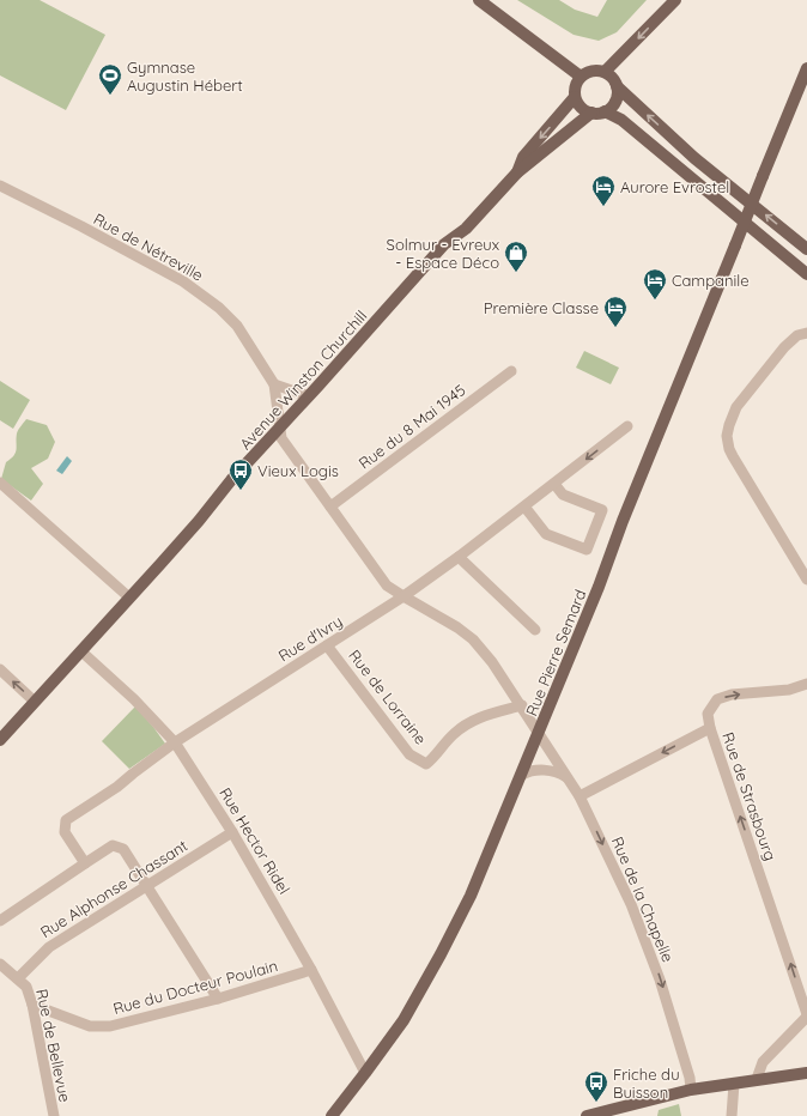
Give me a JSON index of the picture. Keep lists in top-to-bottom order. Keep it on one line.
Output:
{"streets":{"main road":["Avenue Winston Churchill","Rue Pierre Semard"],"street":["Rue de Nétreville","Rue du 8 Mai 1945","Rue d'Ivry","Rue de Lorraine","Rue de Strasbourg","Rue Hector Ridel","Rue Alphonse Chassant","Rue de la Chapelle","Rue du Docteur Poulain","Rue de Bellevue"]},"crossings":[["Rue de Nétreville","Avenue Winston Churchill"],["Rue de Nétreville","Rue du 8 Mai 1945"],["Rue de Nétreville","Rue d'Ivry"],["Rue de Nétreville","Rue de la Chapelle"],["Avenue Winston Churchill","Rue Hector Ridel"],["Rue d'Ivry","Rue de Lorraine"],["Rue d'Ivry","Rue Hector Ridel"],["Rue d'Ivry","Rue de la Chapelle"],["Rue Pierre Semard","Rue Hector Ridel"],["Rue Pierre Semard","Rue de la Chapelle"],["Rue de Lorraine","Rue de la Chapelle"],["Rue de Strasbourg","Rue de la Chapelle"],["Rue Hector Ridel","Rue Alphonse Chassant"],["Rue Hector Ridel","Rue du Docteur Poulain"],["Rue Alphonse Chassant","Rue de Bellevue"],["Rue du Docteur Poulain","Rue de Bellevue"]],"one_way":["Rue de la Chapelle"],"places":{"sports":["Gymnase Augustin Hébert"],"hotel":["Aurore Evrostel","Campanile","Première Classe"],"shop":["Solmur - Evreux - Espace Déco"],"bus stop":["Vieux Logis","Friche du Buisson"]}}
